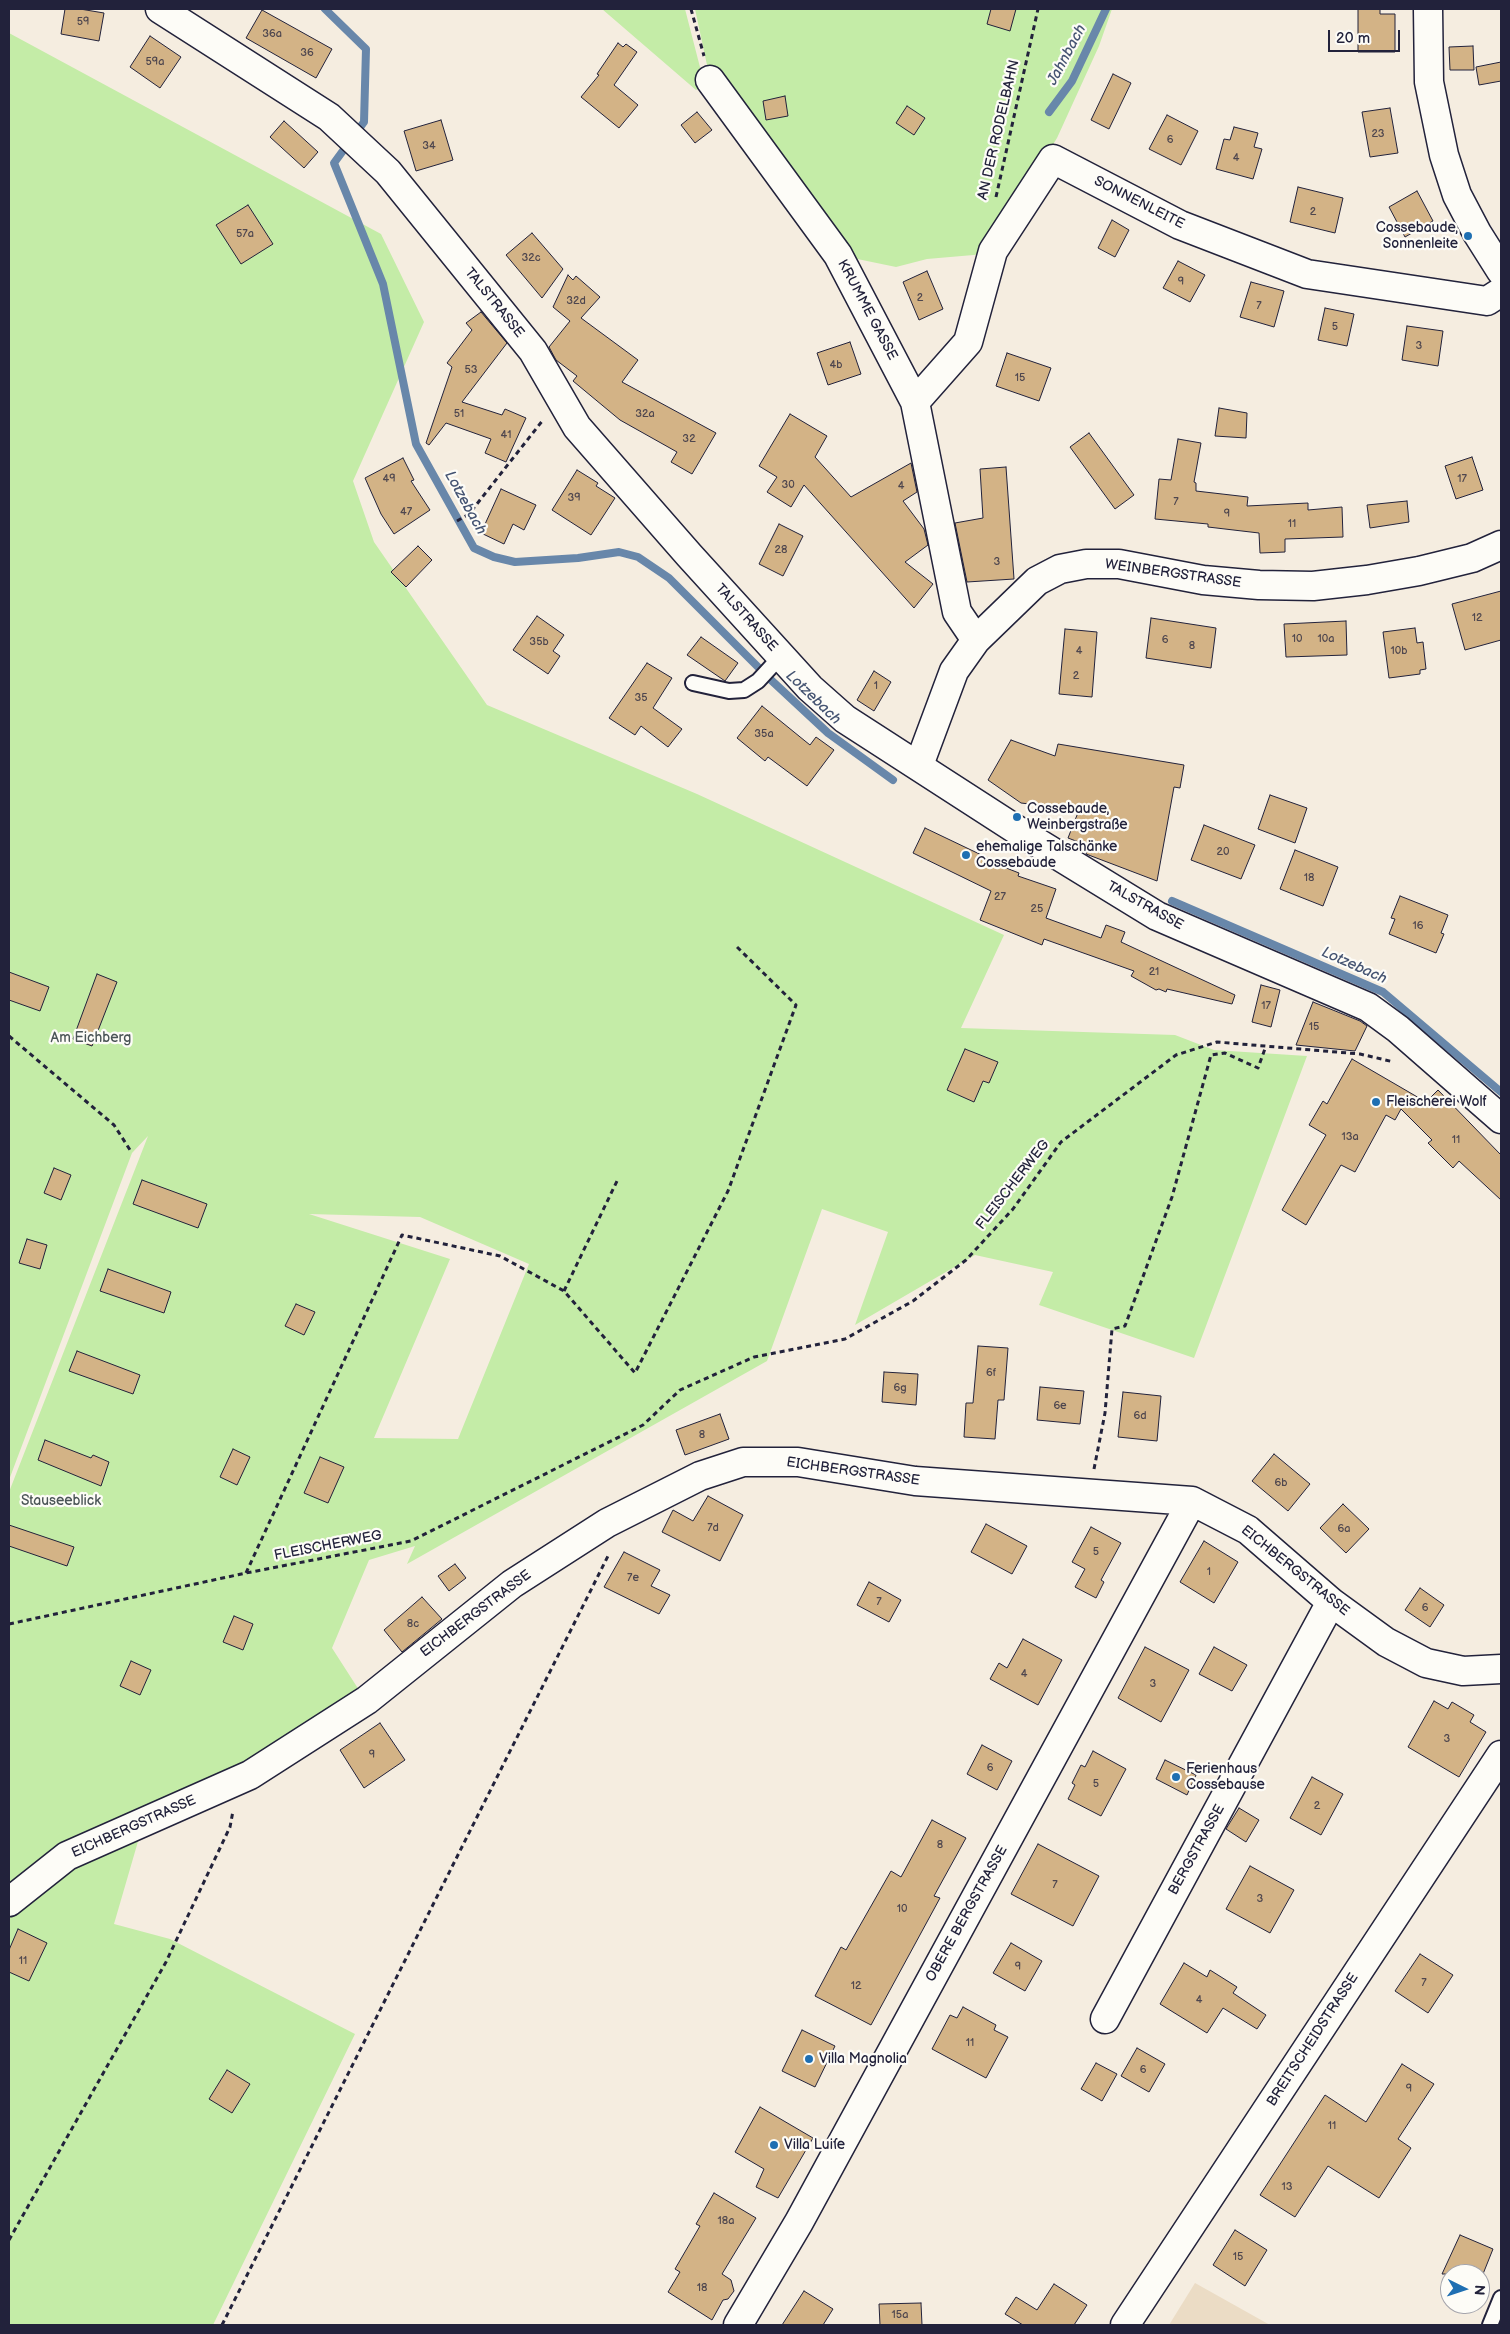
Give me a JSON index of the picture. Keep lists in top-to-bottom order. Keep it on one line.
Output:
{"streets":{"street":["SONNENLEITE","TALSTRASSE","KRUMME GASSE","WEINBERGSTRASSE","EICHBERGSTRASSE","BERGSTRASSE","OBERE BERGSTRASSE","BREITSCHEIDSTRASSE"],"path":["AN DER RODELBAHN","FLEISCHERWEG"]},"crossings":[["SONNENLEITE","KRUMME GASSE"],["TALSTRASSE","WEINBERGSTRASSE"],["KRUMME GASSE","WEINBERGSTRASSE"],["EICHBERGSTRASSE","BERGSTRASSE"],["EICHBERGSTRASSE","OBERE BERGSTRASSE"]],"water":["Jahnbach","Lotzebach"],"parks":["Am Eichberg","Stauseeblick"],"places":["Cossebaude, Sonnenleite","Cossebaude, Weinbergstraße","ehemalige Talschänke Cossebaude","Fleischerei Wolf","Ferienhaus Cossebause","Villa Magnolia","Villa Luiſe"],"house_numbers":["59","36a","36","59a","23","6","34","4","2","57a","32c","9","2","32d","7","5","3","4b","53","15","51","32a","41","32","49","17","30","4","39","7","47","9","11","28","3","12","10","10a","6","35b","8","4","10b","2","1","35","35a","20","18","27","25","16","21","17","15","13a","11","6f","6g","6e","6d","8","6b","7d","6a","5","1","7e","7","6","8c","4","3","3","9","6","5","2","8","7","3","10","11","9","7","12","4","11","6","9","11","13","18a","15","18","15a"],"scale_bar":"20 m","north":"right"}
